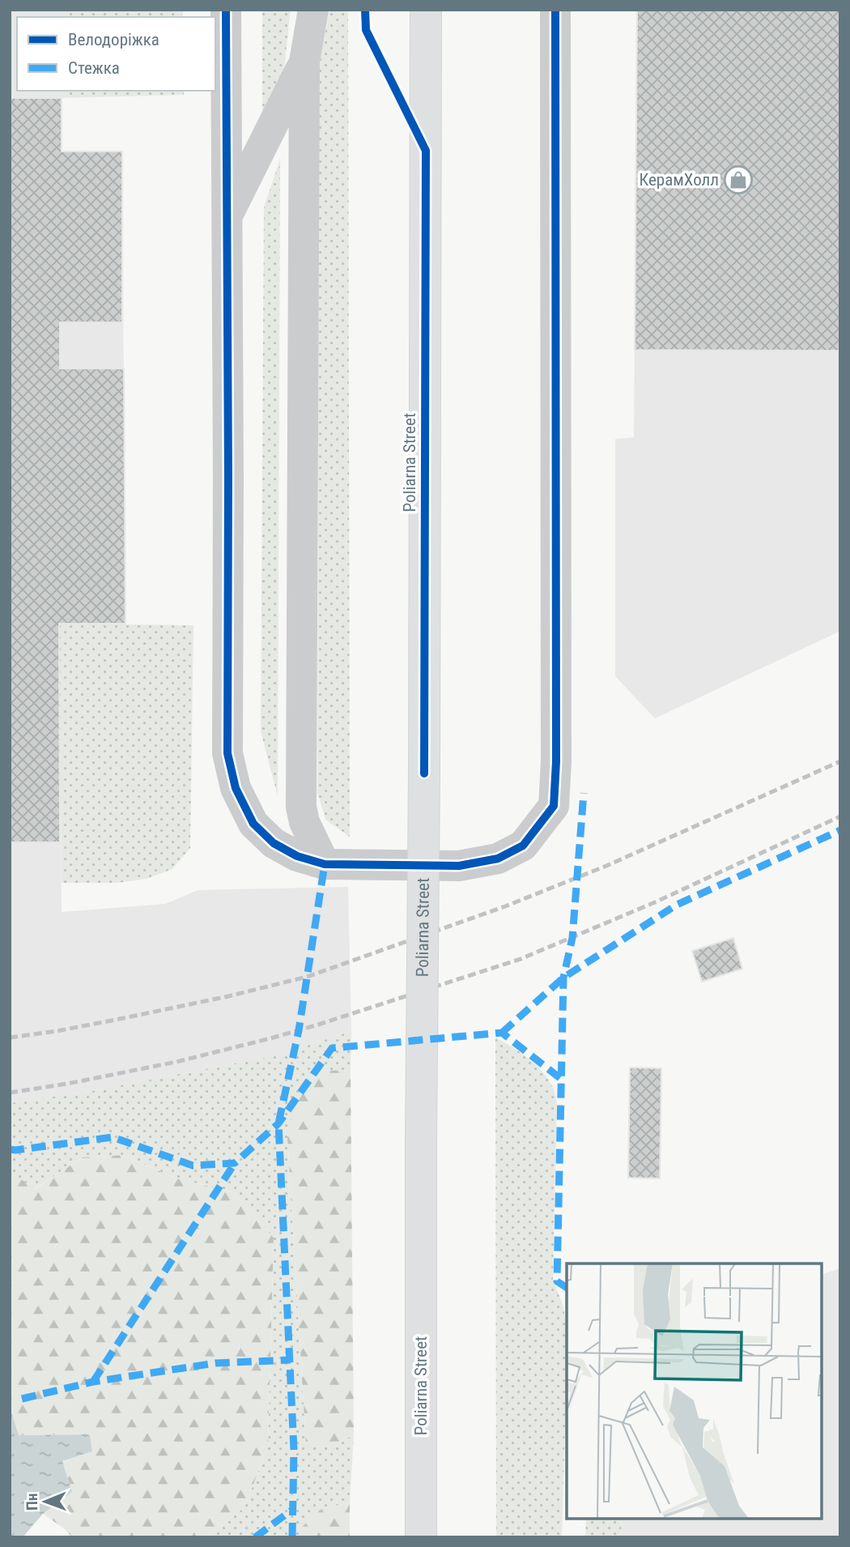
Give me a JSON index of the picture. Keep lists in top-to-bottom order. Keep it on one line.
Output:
{"streets":{"main road":["Poliarna Street"]},"places":{"shop":["КерамХолл"]},"legend":["Велодоріжка","Стежка"],"north":"left"}
